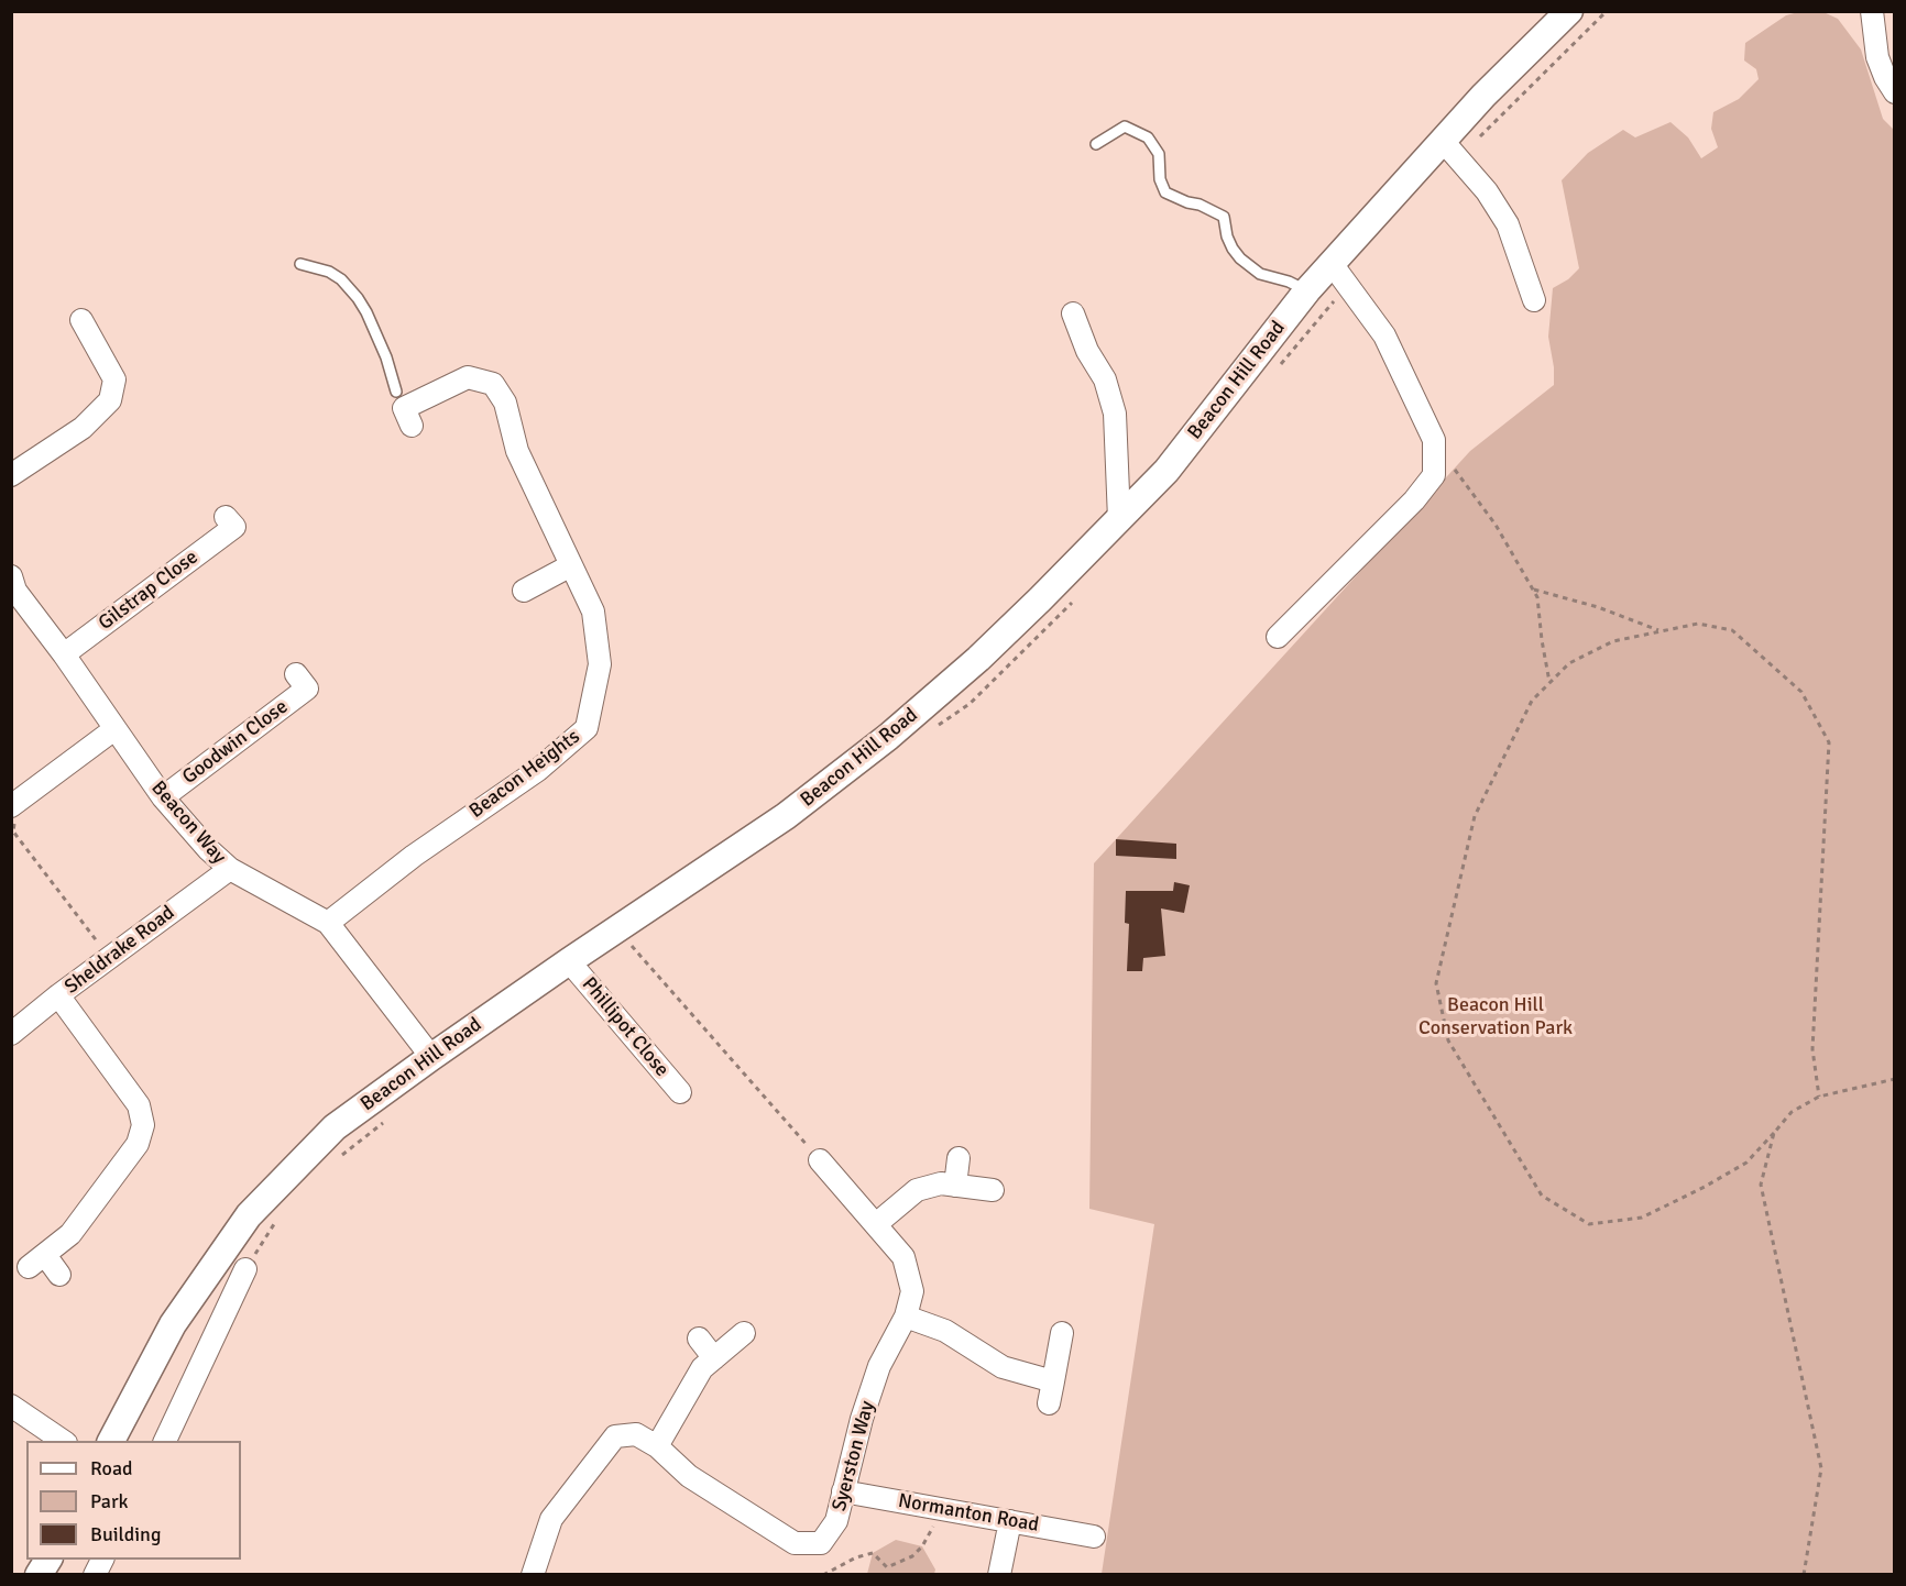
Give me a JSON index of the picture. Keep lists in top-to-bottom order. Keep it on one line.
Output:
{"streets":{"street":["Beacon Hill Road","Gilstrap Close","Goodwin Close","Beacon Heights","Beacon Way","Sheldrake Road","Phillipot Close","Syerston Way","Normanton Road"]},"crossings":[["Beacon Hill Road","Beacon Way"],["Beacon Hill Road","Phillipot Close"],["Gilstrap Close","Beacon Way"],["Goodwin Close","Beacon Way"],["Beacon Heights","Beacon Way"],["Beacon Way","Sheldrake Road"],["Syerston Way","Normanton Road"]],"parks":["Beacon Hill Conservation Park"],"legend":["Road","Park","Building"]}
